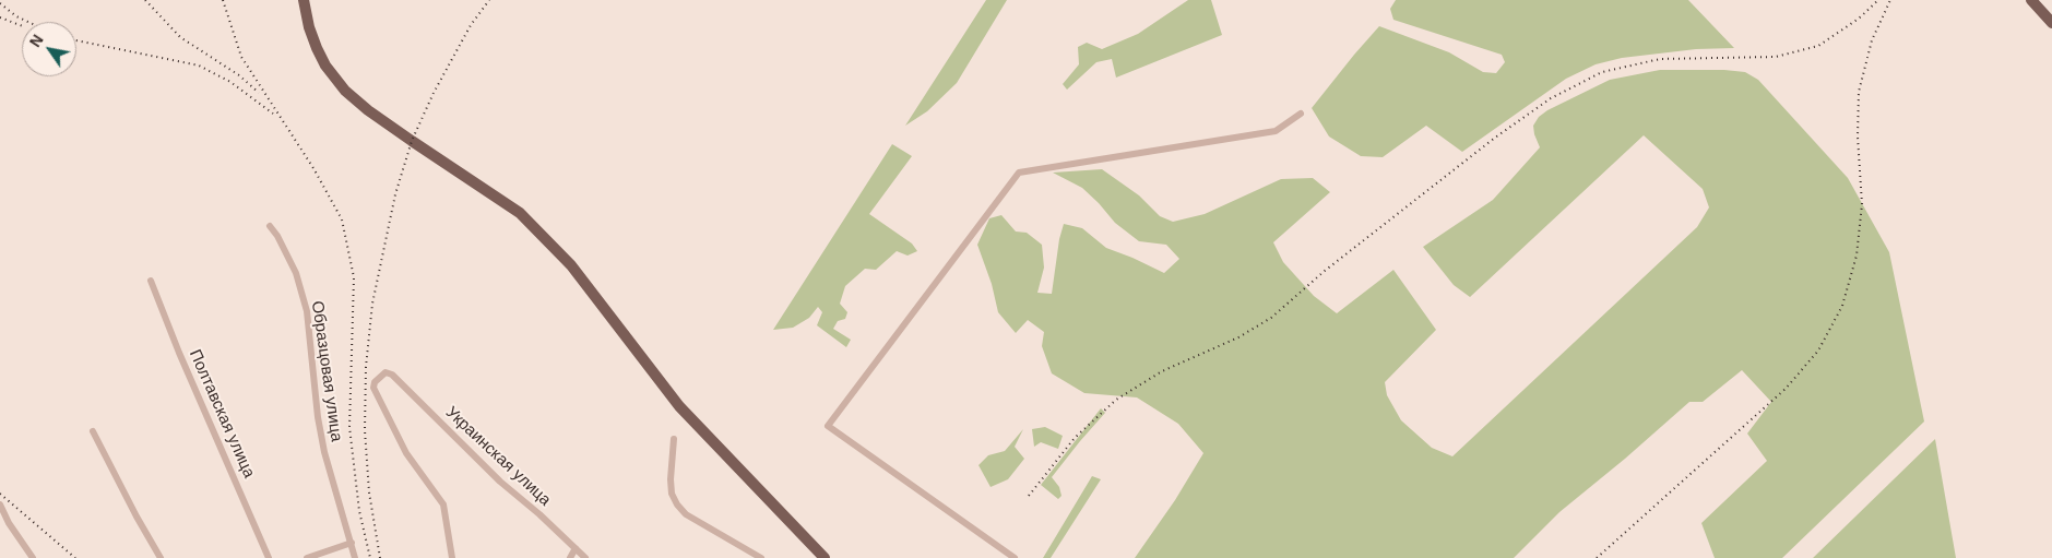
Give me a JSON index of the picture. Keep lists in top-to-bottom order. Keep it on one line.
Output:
{"streets":{"street":["Образцовая улица","Полтавская улица","Украинская улица"]},"north":"top left"}
